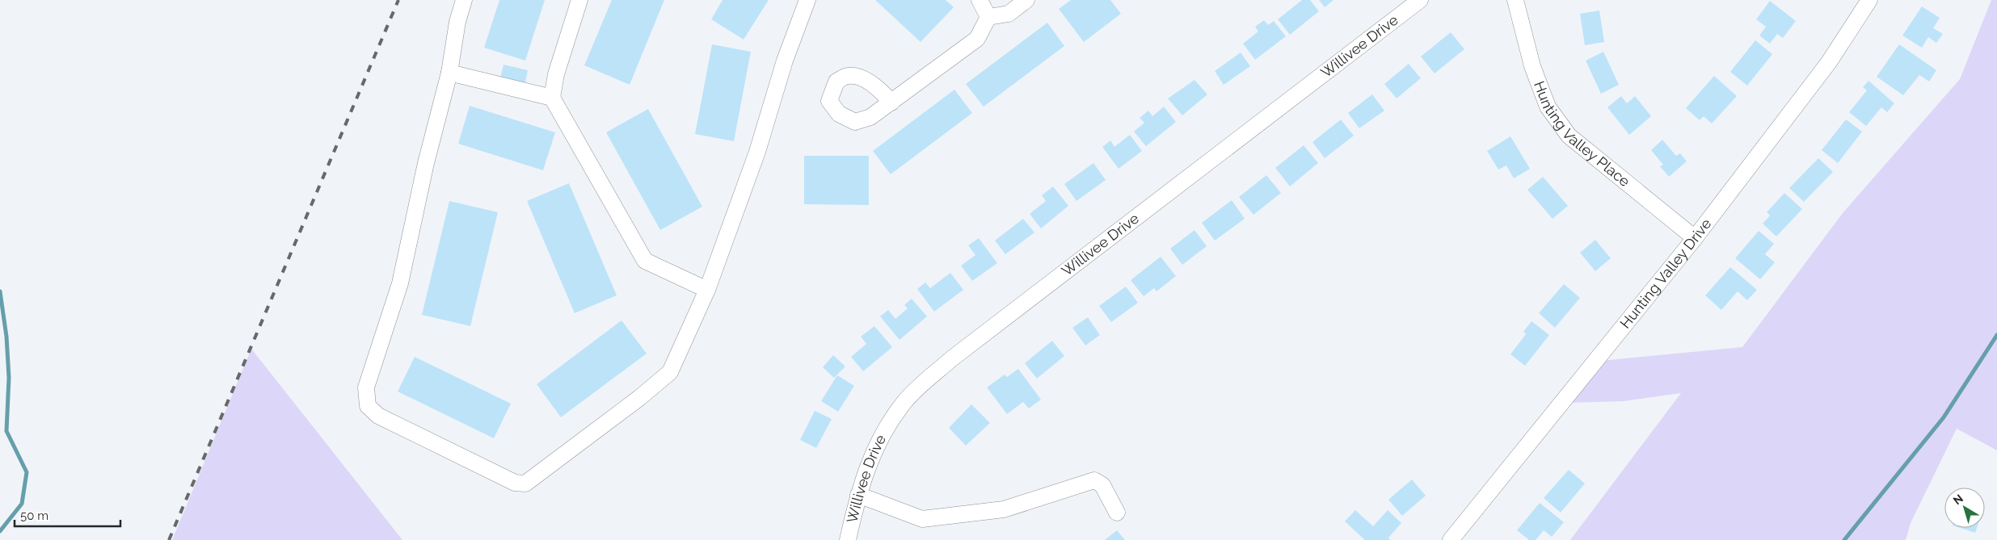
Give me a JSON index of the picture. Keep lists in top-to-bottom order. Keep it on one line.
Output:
{"streets":{"street":["Willivee Drive","Hunting Valley Place","Hunting Valley Drive"]},"crossings":[["Hunting Valley Place","Hunting Valley Drive"]],"scale_bar":"50 m","north":"top left"}
